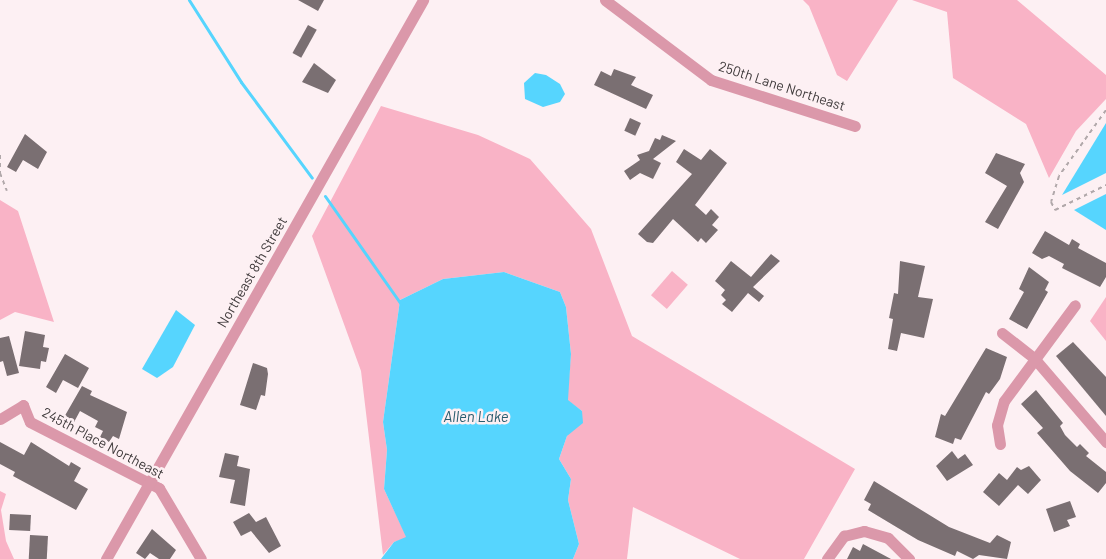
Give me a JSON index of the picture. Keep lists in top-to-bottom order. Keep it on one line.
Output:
{"streets":{"street":["250th Lane Northeast","Northeast 8th Street","245th Place Northeast"]},"crossings":[["Northeast 8th Street","245th Place Northeast"]],"water":["Allen Lake"]}
